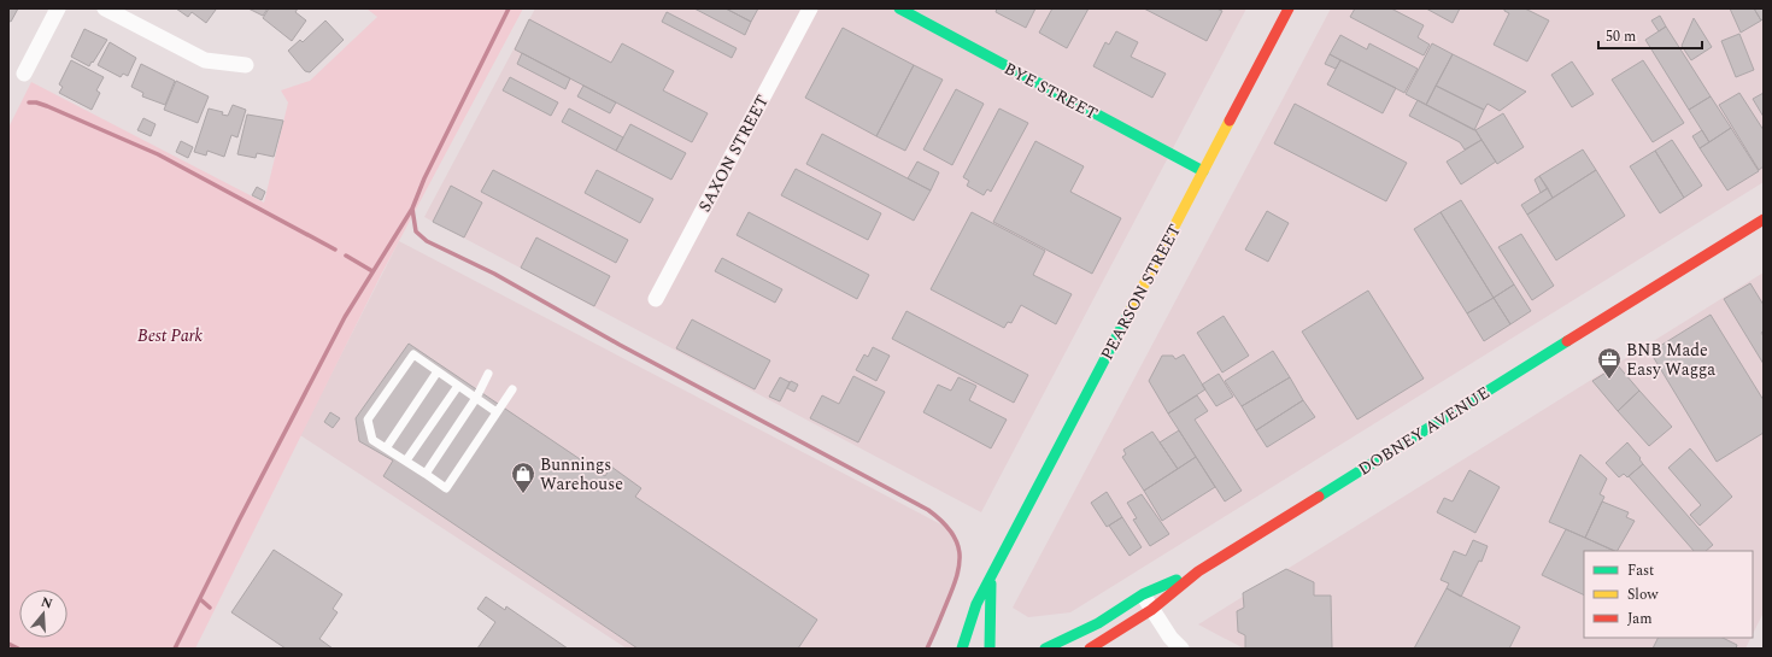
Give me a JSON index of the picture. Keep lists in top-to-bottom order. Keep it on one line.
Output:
{"streets":{"street":["BYE STREET","SAXON STREET","PEARSON STREET","DOBNEY AVENUE"]},"crossings":[["BYE STREET","PEARSON STREET"]],"parks":["Best Park"],"places":{"office":["BNB Made Easy Wagga"],"shop":["Bunnings Warehouse"]},"legend":["Fast","Slow","Jam"],"scale_bar":"50 m","north":"top"}
